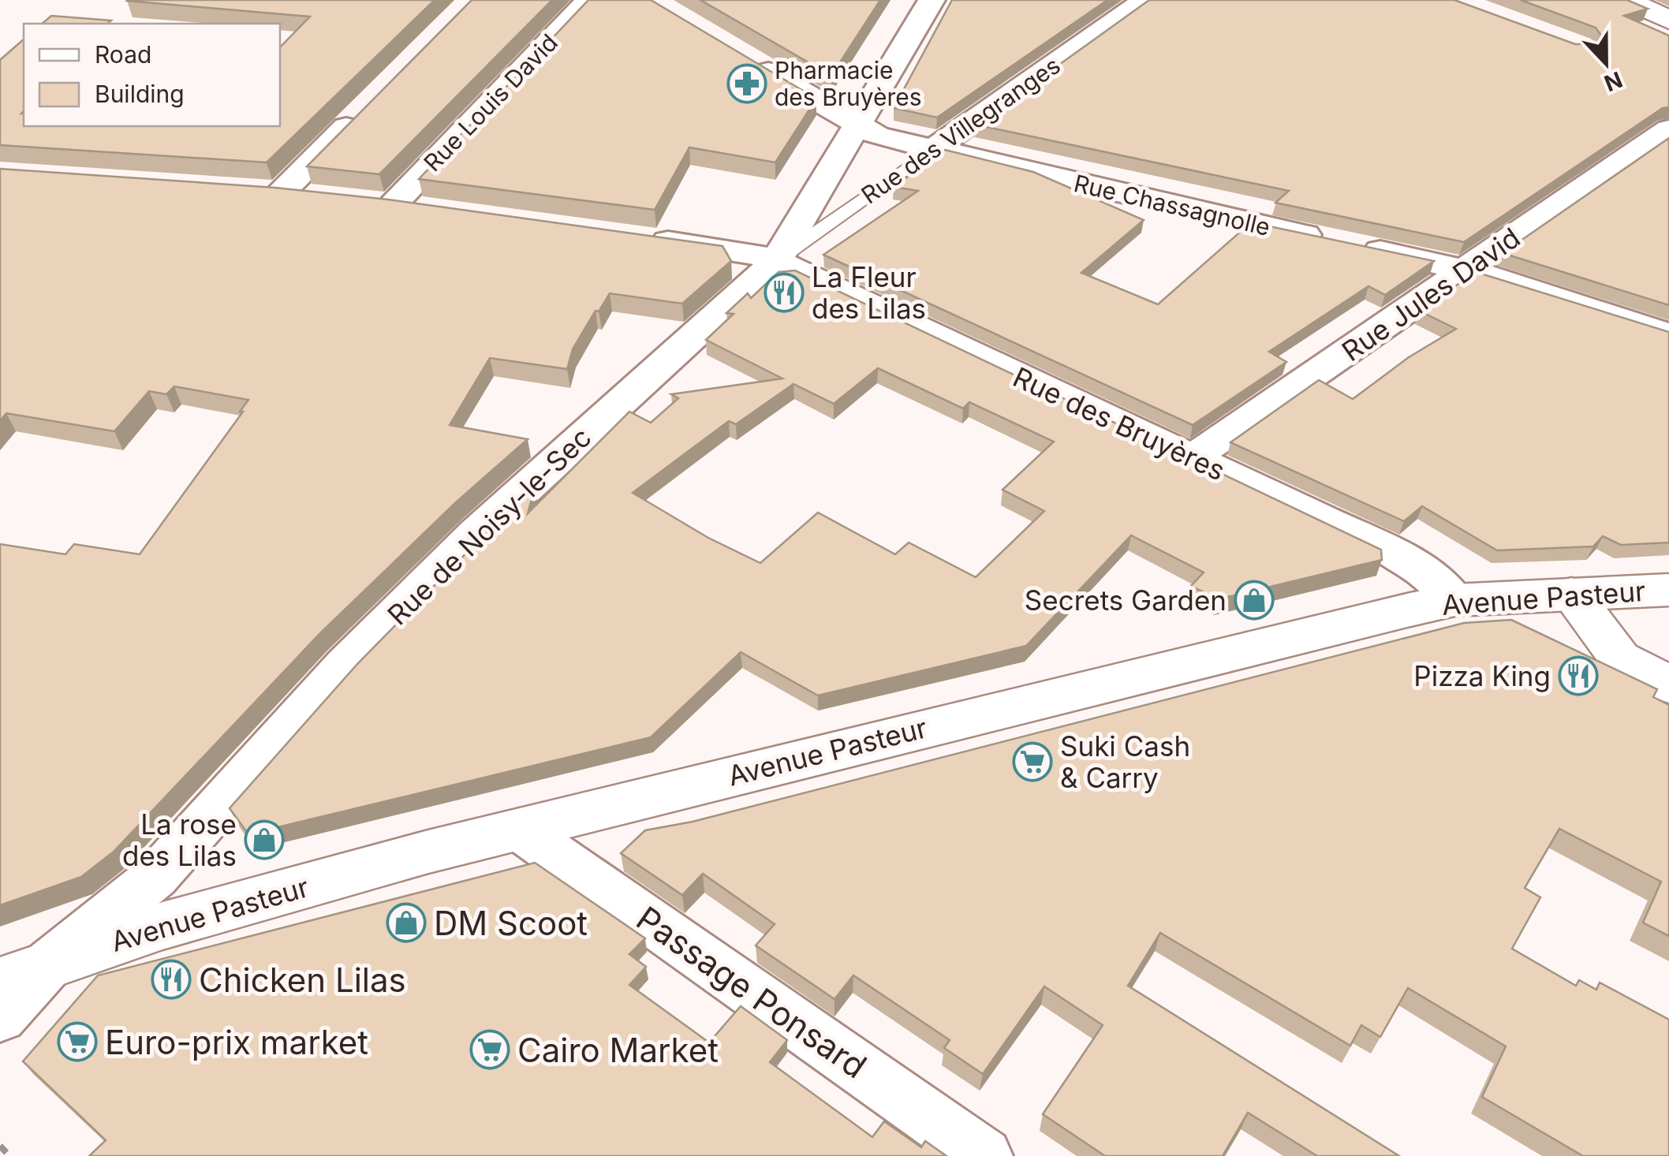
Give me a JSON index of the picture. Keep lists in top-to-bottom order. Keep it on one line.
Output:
{"streets":{"main road":["Avenue Pasteur"],"street":["Rue Louis David","Rue des Villegranges","Rue Chassagnolle","Rue Jules David","Rue des Bruyères","Rue de Noisy-le-Sec","Passage Ponsard"]},"crossings":[["Rue des Villegranges","Rue Chassagnolle"],["Rue des Villegranges","Rue des Bruyères"],["Rue des Villegranges","Rue de Noisy-le-Sec"],["Rue Chassagnolle","Rue Jules David"],["Rue Chassagnolle","Rue de Noisy-le-Sec"],["Rue Jules David","Rue des Bruyères"],["Rue des Bruyères","Rue de Noisy-le-Sec"],["Rue des Bruyères","Avenue Pasteur"],["Rue de Noisy-le-Sec","Avenue Pasteur"],["Avenue Pasteur","Passage Ponsard"]],"places":{"pharmacy":["Pharmacie des Bruyères"],"restaurant":["La Fleur des Lilas","Pizza King","Chicken Lilas"],"shop":["Secrets Garden","La rose des Lilas","DM Scoot"],"supermarket":["Suki Cash & Carry","Euro-prix market","Cairo Market"]},"legend":["Road","Building"],"north":"bottom"}
